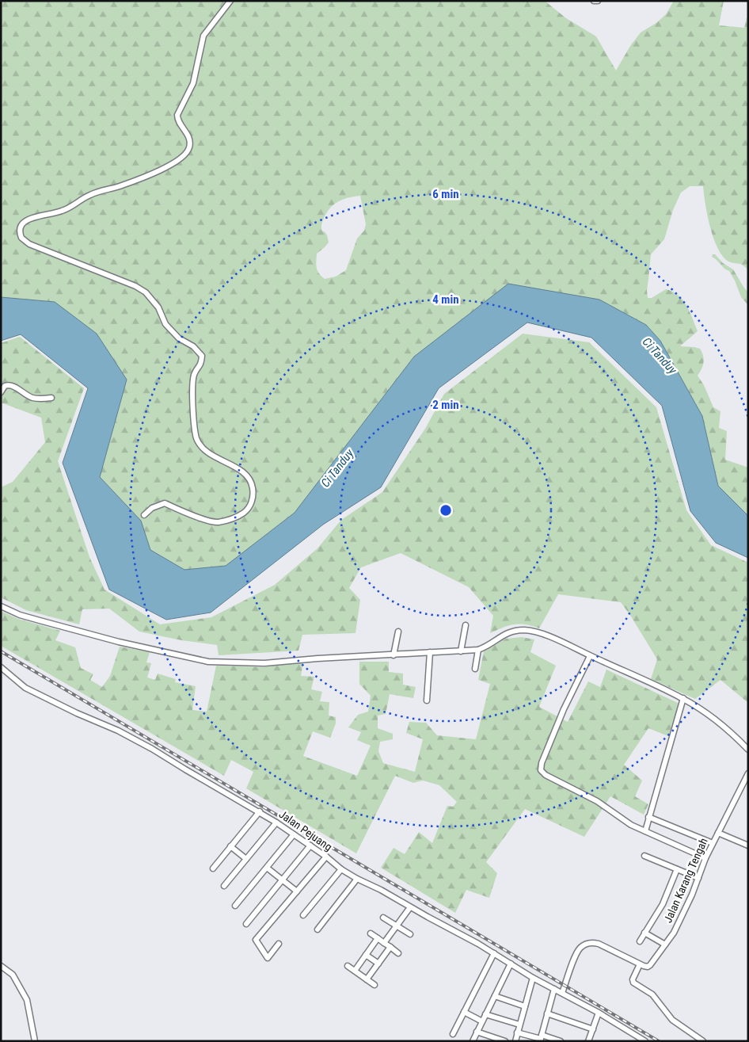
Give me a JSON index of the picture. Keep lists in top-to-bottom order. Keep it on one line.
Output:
{"streets":{"street":["Jalan Pejuang","Jalan Karang Tengah"]},"water":["Ci Tanduy"],"rings":["6 min","4 min","2 min"]}
